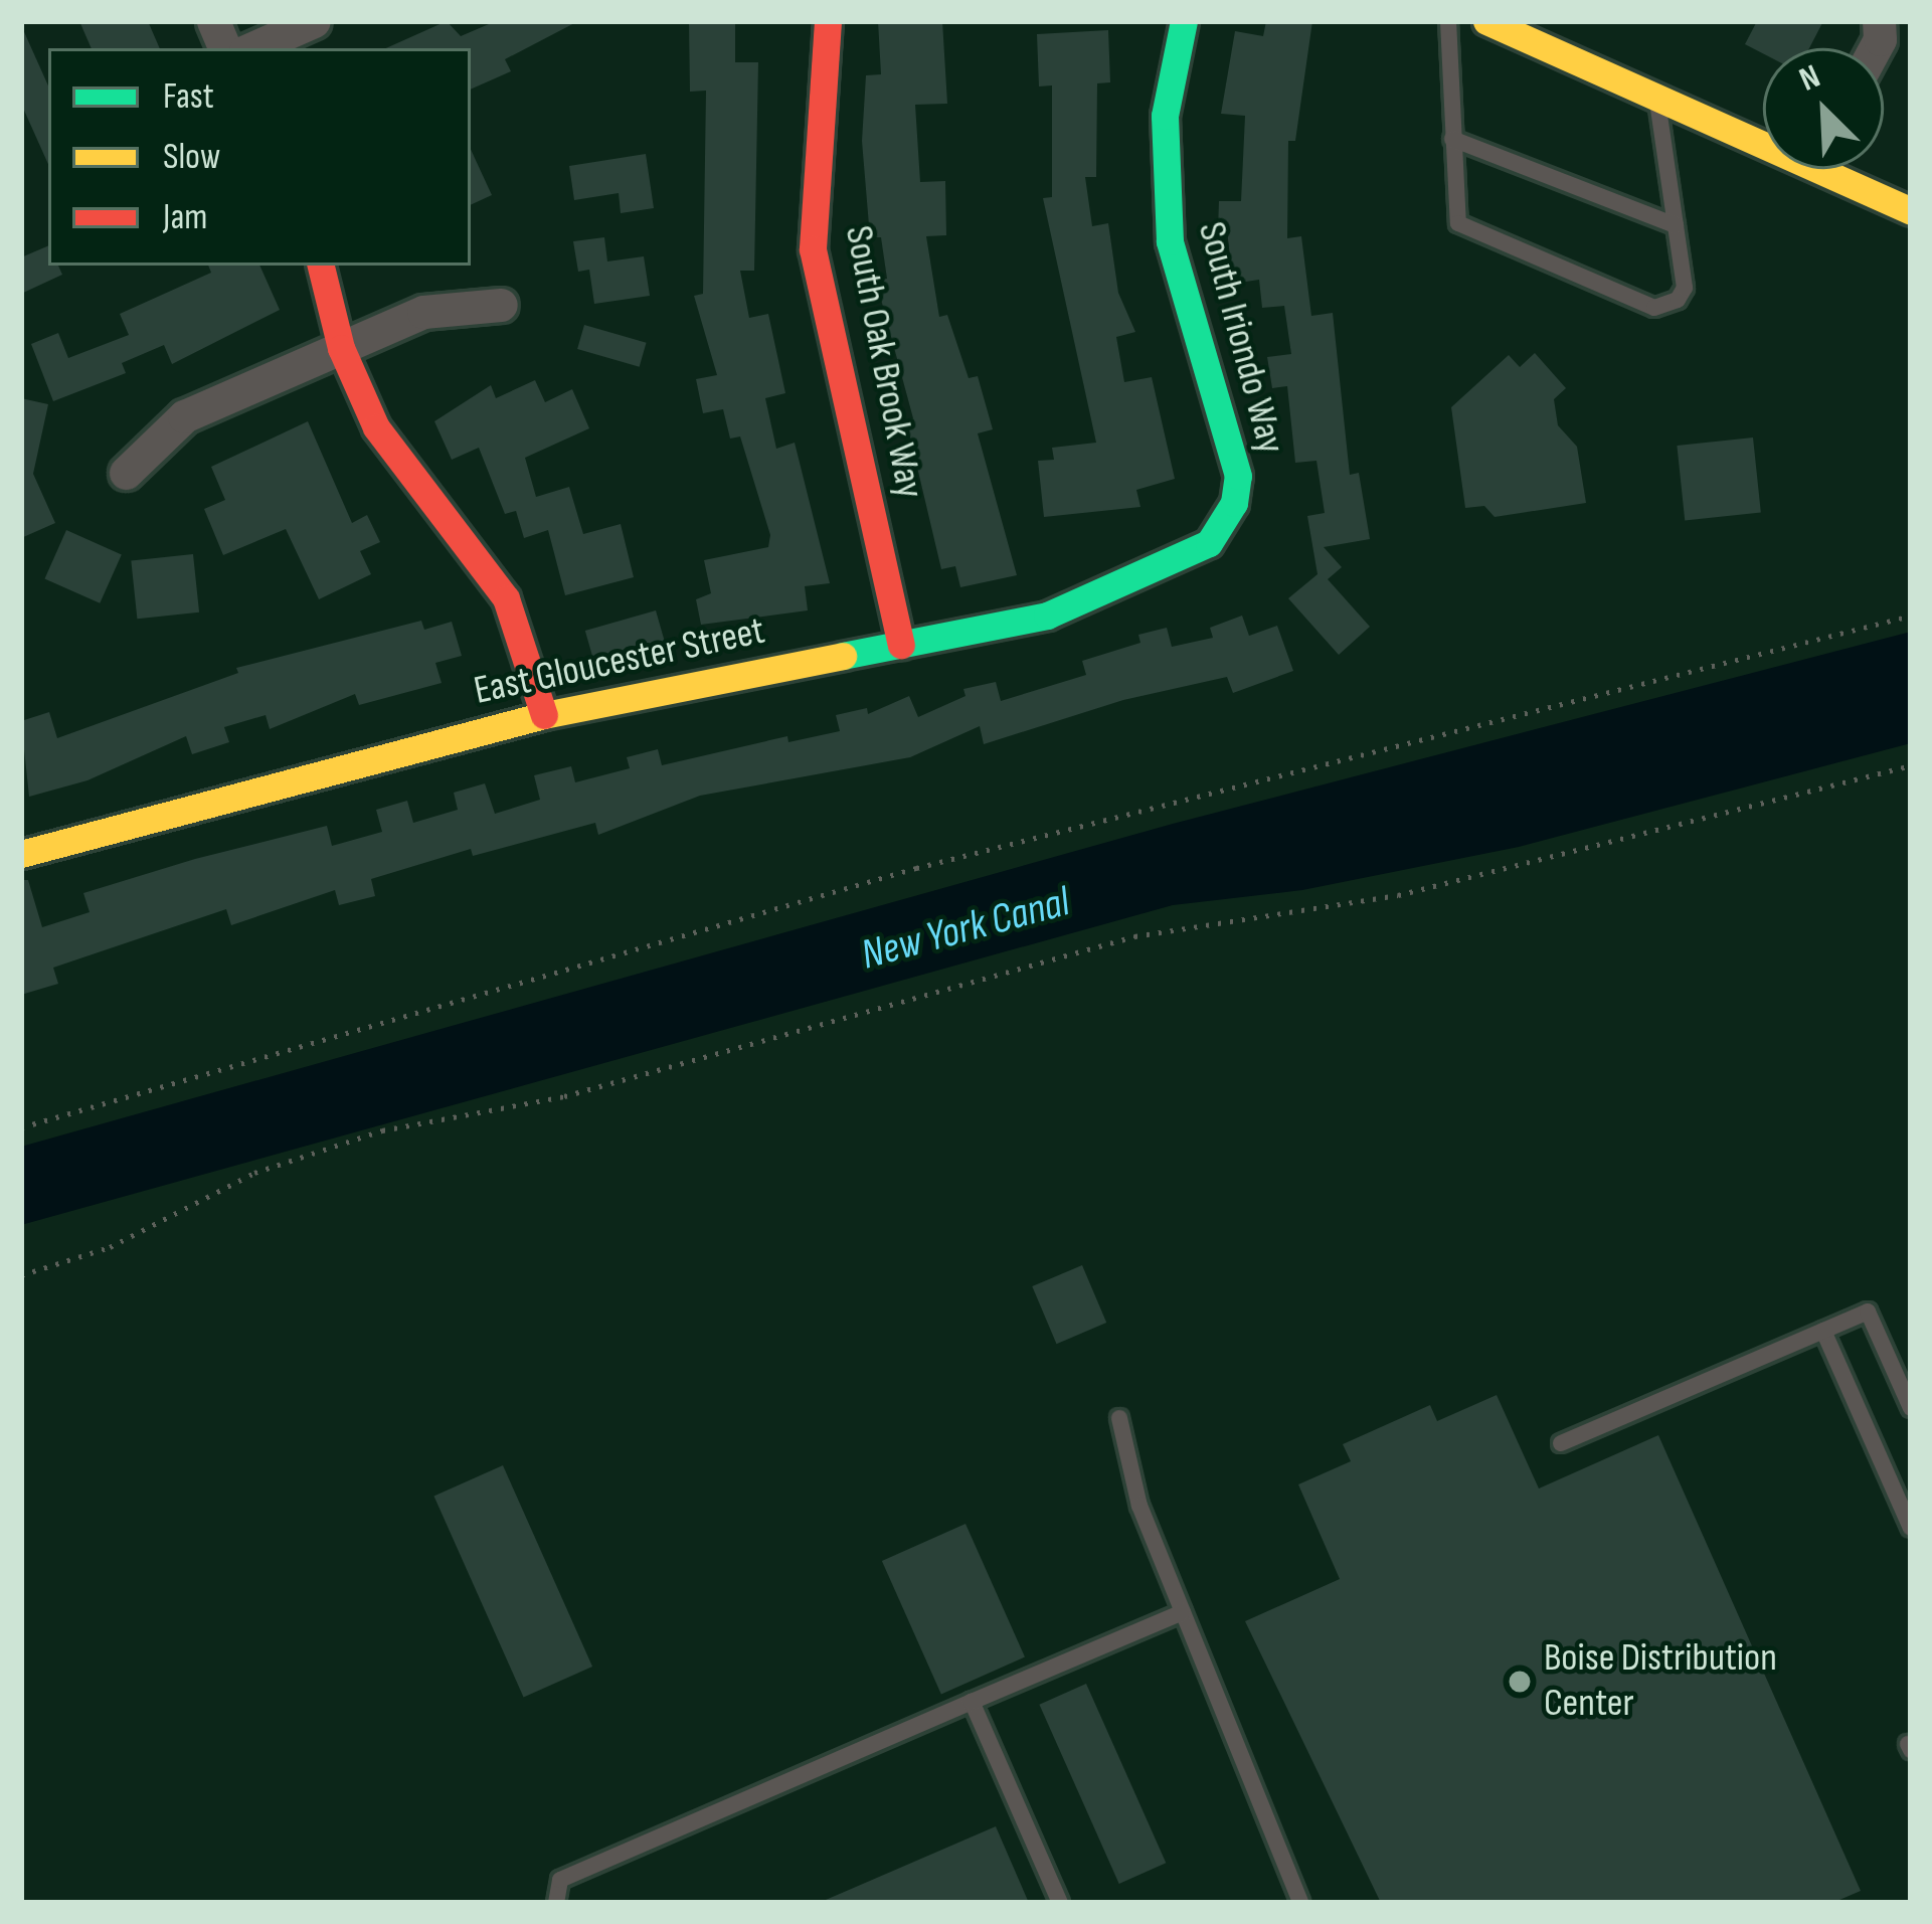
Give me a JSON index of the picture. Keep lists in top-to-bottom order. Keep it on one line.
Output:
{"streets":{"street":["South Iriondo Way","South Oak Brook Way","East Gloucester Street"]},"crossings":[["South Iriondo Way","East Gloucester Street"],["South Oak Brook Way","East Gloucester Street"]],"water":["New York Canal"],"places":["Boise Distribution Center"],"legend":["Fast","Slow","Jam"],"north":"top left"}
